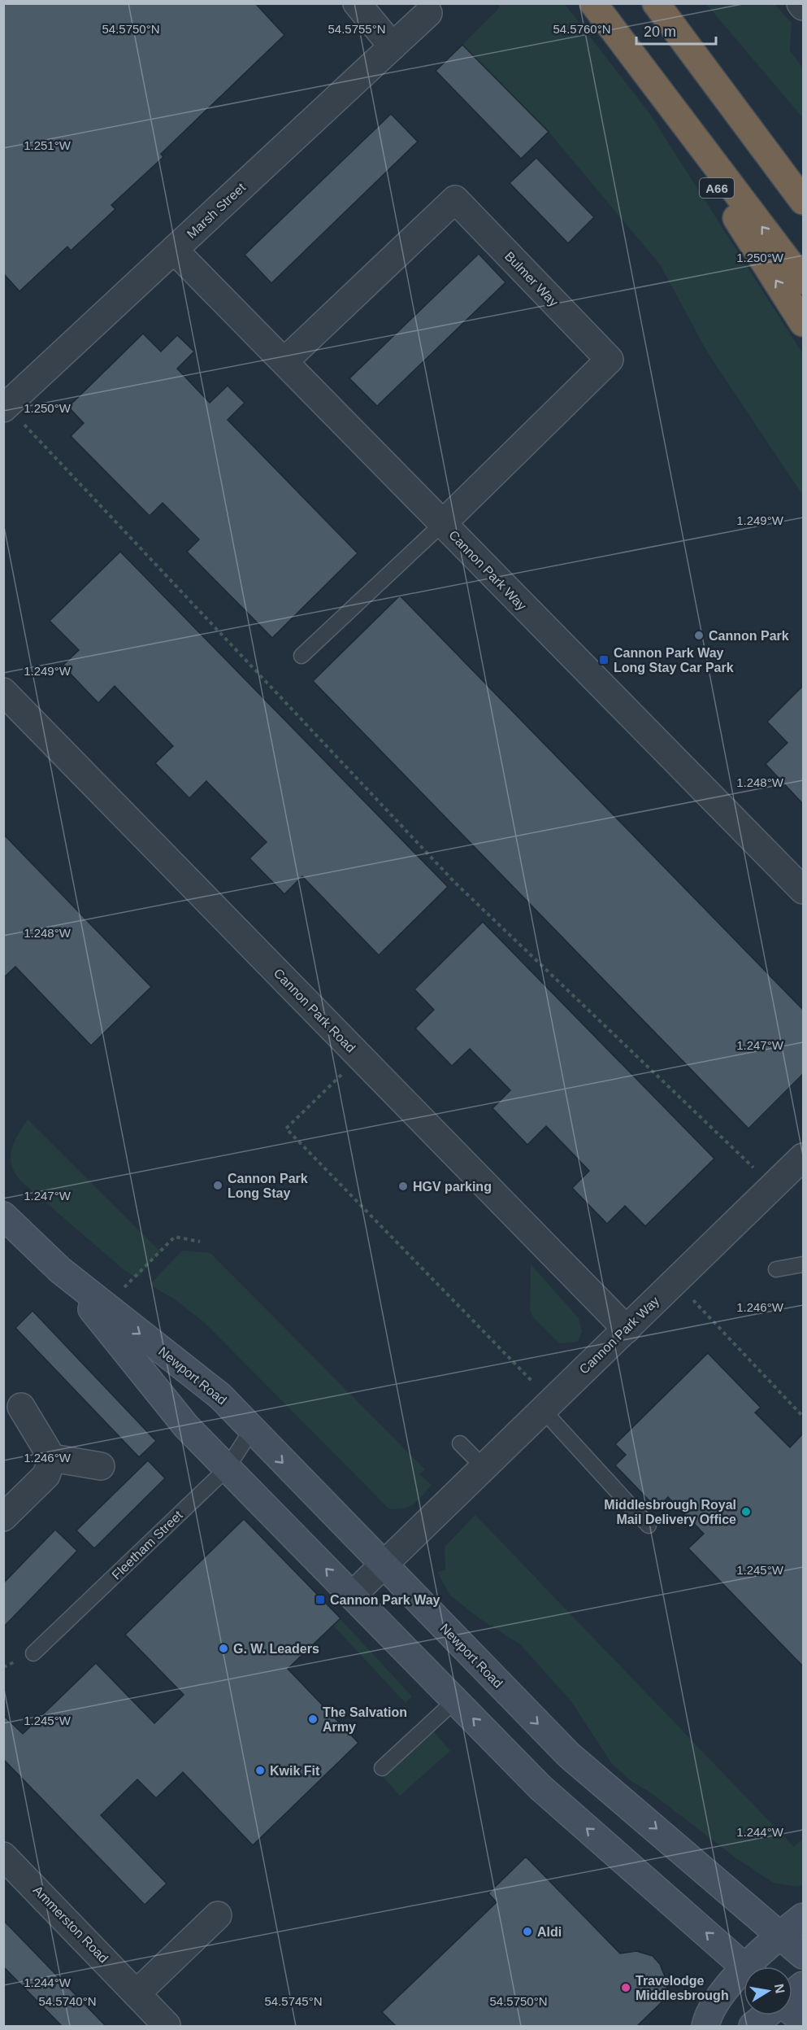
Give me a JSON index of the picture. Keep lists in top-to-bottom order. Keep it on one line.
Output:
{"streets":{"highway":["A66"],"main road":["Newport Road"],"street":["Marsh Street","Bulmer Way","Cannon Park Way","Cannon Park Road","Ammerston Road"],"lane":["Fleetham Street"]},"crossings":[["Marsh Street","Cannon Park Way"],["Bulmer Way","Cannon Park Way"],["Cannon Park Way","Cannon Park Road"],["Cannon Park Way","Newport Road"],["Newport Road","Fleetham Street"]],"places":{"other":["Cannon Park","Cannon Park Long Stay","HGV parking","Middlesbrough Royal Mail Delivery Office","G. W. Leaders","The Salvation Army","Kwik Fit","Aldi","Travelodge Middlesbrough"],"transit":["Cannon Park Way Long Stay Car Park","Cannon Park Way"]},"scale_bar":"20 m","north":"right","coordinates":["54.5750°N","54.5755°N","54.5760°N","1.251°W","1.250°W","1.249°W","1.248°W","1.247°W","1.246°W","1.245°W","1.244°W","54.5740°N","54.5745°N"]}
